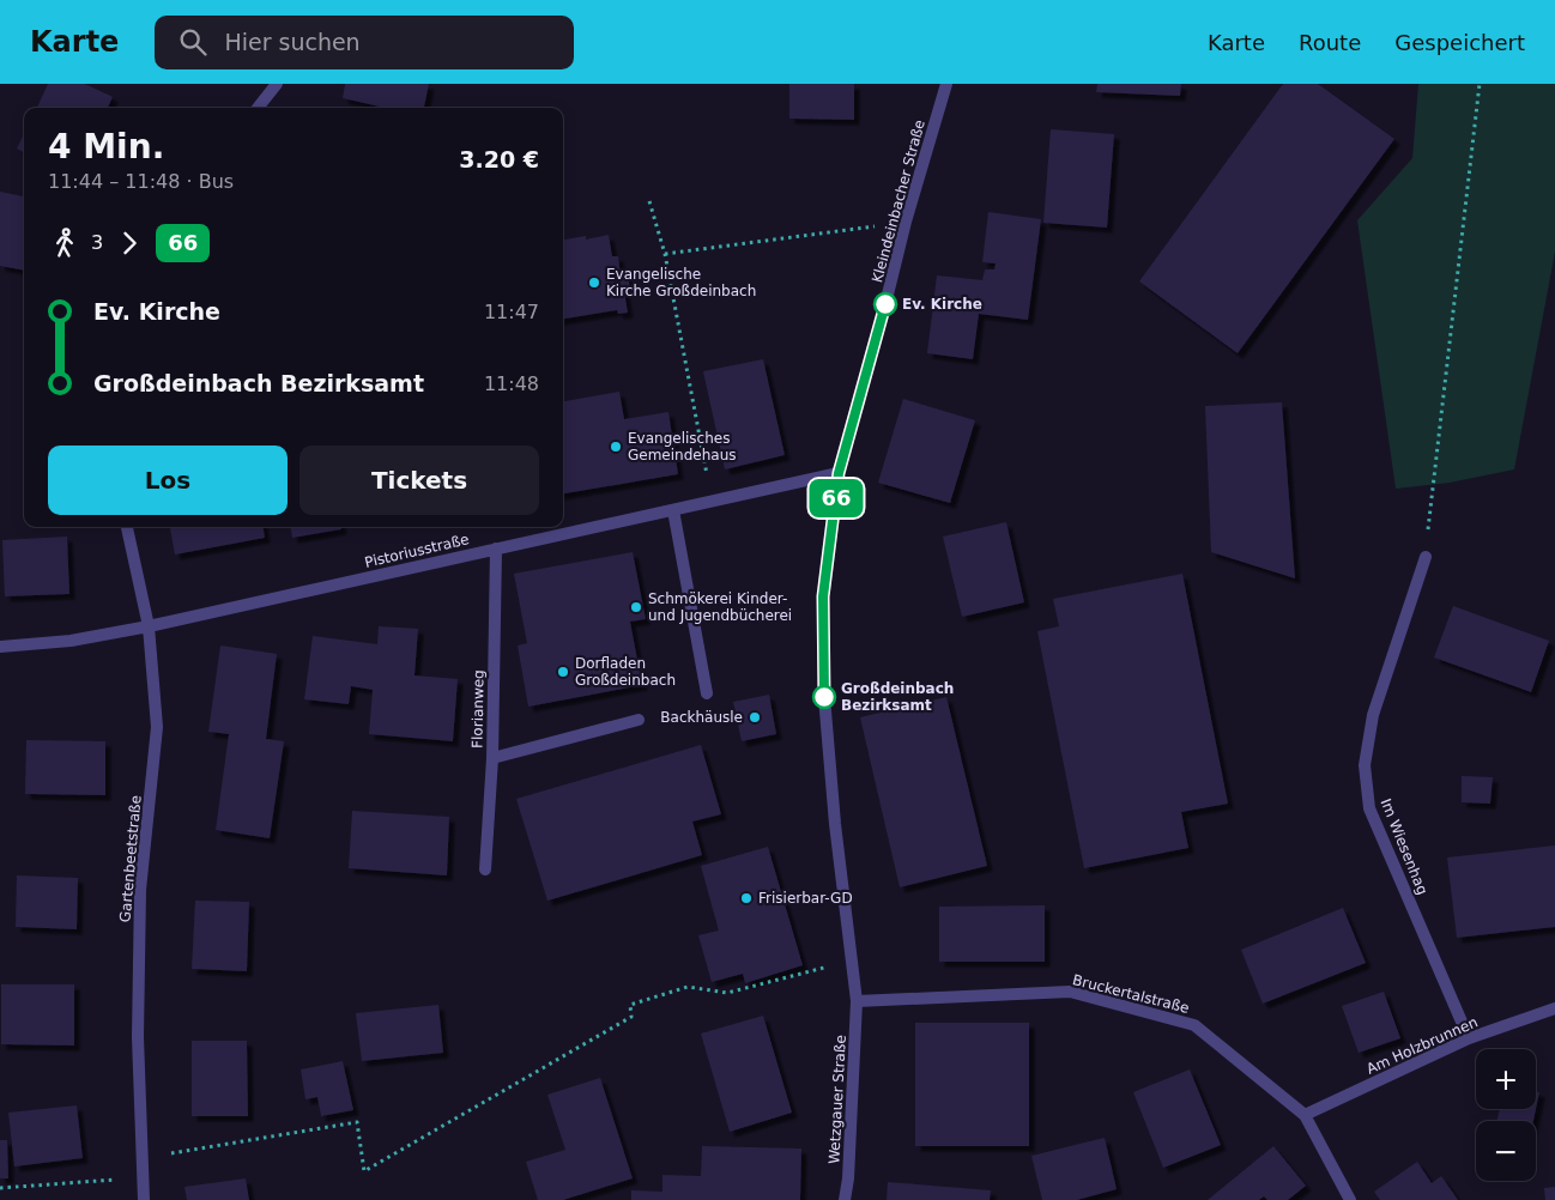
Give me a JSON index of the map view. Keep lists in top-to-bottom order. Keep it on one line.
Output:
{"streets":{"street":["Kleindeinbacher Straße","Pistoriusstraße","Florianweg","Im Wiesenhag","Gartenbeetstraße","Bruckertalstraße","Am Holzbrunnen","Wetzgauer Straße"]},"crossings":[["Kleindeinbacher Straße","Pistoriusstraße"],["Kleindeinbacher Straße","Bruckertalstraße"],["Kleindeinbacher Straße","Wetzgauer Straße"],["Pistoriusstraße","Florianweg"],["Pistoriusstraße","Gartenbeetstraße"],["Im Wiesenhag","Am Holzbrunnen"],["Bruckertalstraße","Am Holzbrunnen"],["Bruckertalstraße","Wetzgauer Straße"]],"places":["Evangelische Kirche Großdeinbach","Ev. Kirche","Evangelisches Gemeindehaus","Schmökerei Kinder- und Jugendbücherei","Dorfladen Großdeinbach","Großdeinbach Bezirksamt","Backhäusle","Frisierbar-GD"],"lines":["bus line 66"],"page":{"header":"Karte","search":"Hier suchen","nav":["Karte","Route","Gespeichert"],"on_map":"66","heading":["4 Min.","11:44 – 11:48 · Bus","3.20 €"],"legs":["3","66"],"list":[{"name":"Ev. Kirche","value":"11:47"},{"name":"Großdeinbach Bezirksamt","value":"11:48"}],"buttons":["Los","Tickets"],"map_buttons":["+","−"]}}
